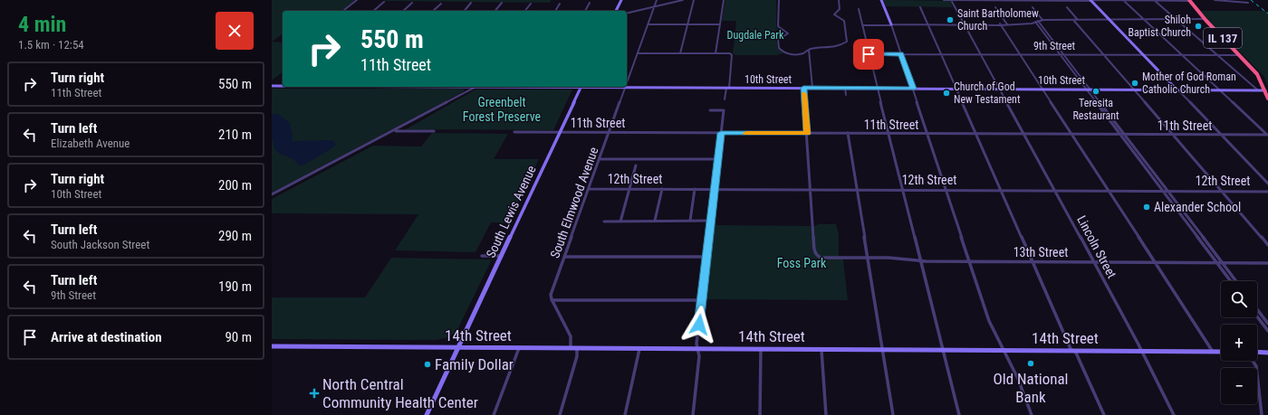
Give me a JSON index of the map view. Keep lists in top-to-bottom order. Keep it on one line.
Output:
{"streets":{"highway":["IL 137"],"street":["9th Street","10th Street","11th Street","12th Street","South Elmwood Avenue","South Lewis Avenue","Lincoln Street","13th Street","14th Street"]},"crossings":[["IL 137","9th Street"],["IL 137","10th Street"],["9th Street","Lincoln Street"],["10th Street","South Elmwood Avenue"],["10th Street","Lincoln Street"],["11th Street","South Elmwood Avenue"],["11th Street","South Lewis Avenue"],["11th Street","Lincoln Street"],["12th Street","South Elmwood Avenue"],["12th Street","Lincoln Street"],["12th Street","13th Street"],["South Lewis Avenue","14th Street"],["Lincoln Street","13th Street"],["Lincoln Street","14th Street"]],"parks":["Dugdale Park","Greenbelt Forest Preserve","Foss Park"],"places":{"other":["Saint Bartholomew Church","Shiloh Baptist Church","Mother of God Roman Catholic Church","Teresita Restaurant","Church of God New Testament","Alexander School","Old National Bank","Family Dollar"],"health":["North Central Community Health Center"]},"page":{"heading":["4 min","1.5 km · 12:54"],"turn":["550 m","11th Street"],"list":[{"name":"Turn right","note":"11th Street","value":"550 m"},{"name":"Turn left","note":"Elizabeth Avenue","value":"210 m"},{"name":"Turn right","note":"10th Street","value":"200 m"},{"name":"Turn left","note":"South Jackson Street","value":"290 m"},{"name":"Turn left","note":"9th Street","value":"190 m"},{"name":"Arrive at destination","value":"90 m"}],"map_buttons":["+","−"]}}
